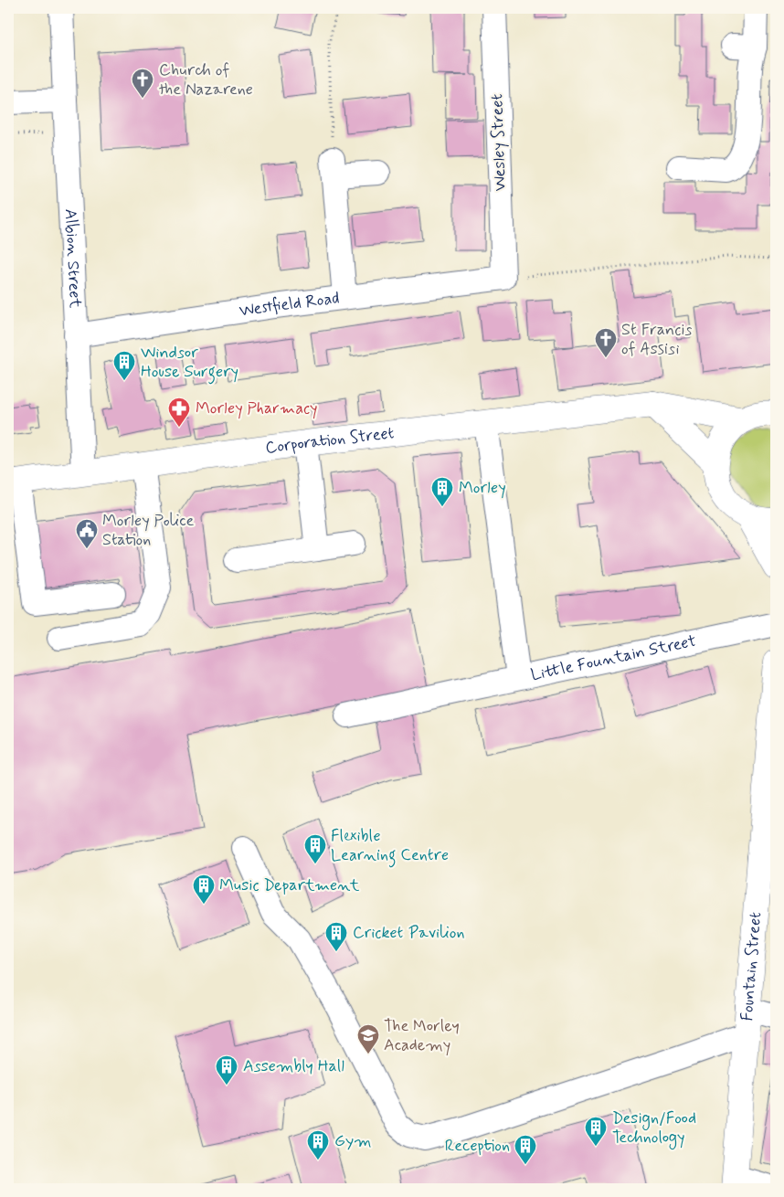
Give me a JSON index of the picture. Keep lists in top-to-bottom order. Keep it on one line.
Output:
{"streets":{"main road":["Corporation Street","Fountain Street"],"street":["Wesley Street","Albion Street","Westfield Road","Little Fountain Street"]},"crossings":[["Wesley Street","Westfield Road"],["Albion Street","Westfield Road"],["Albion Street","Corporation Street"]],"places":{"church":["Church of the Nazarene","St Francis of Assisi"],"building":["Windsor House Surgery","Morley","Flexible Learning Centre","Music Department","Cricket Pavilion","Assembly Hall","Design/Food Technology","Gym","Reception"],"pharmacy":["Morley Pharmacy"],"public building":["Morley Police Station"],"school or university":["The Morley Academy"]}}
